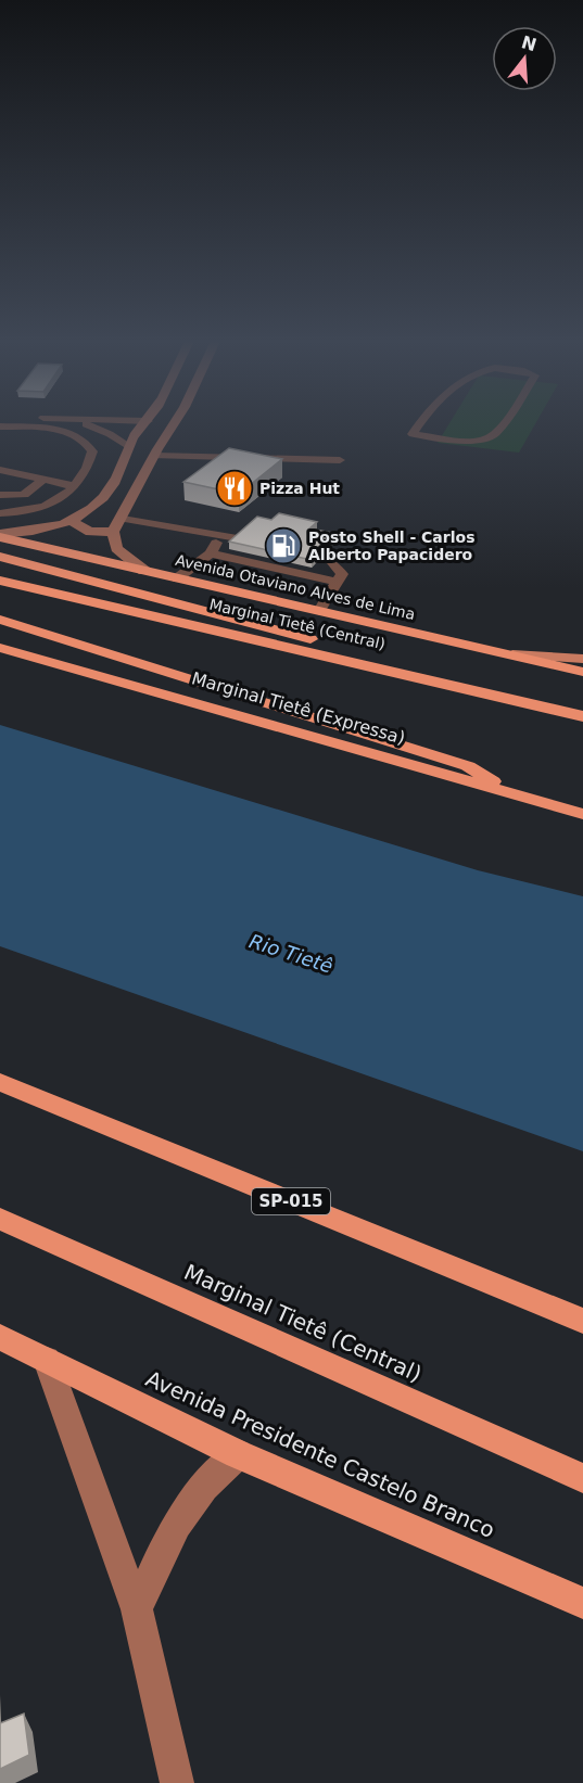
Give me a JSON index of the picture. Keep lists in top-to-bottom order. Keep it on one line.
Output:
{"streets":{"highway":["Avenida Otaviano Alves de Lima","Marginal Tietê (Central)","Marginal Tietê (Expressa)","SP-015","Avenida Presidente Castelo Branco"]},"water":["Rio Tietê"],"places":{"restaurant":["Pizza Hut"],"fuel station":["Posto Shell - Carlos Alberto Papacidero"]},"north":"top"}
